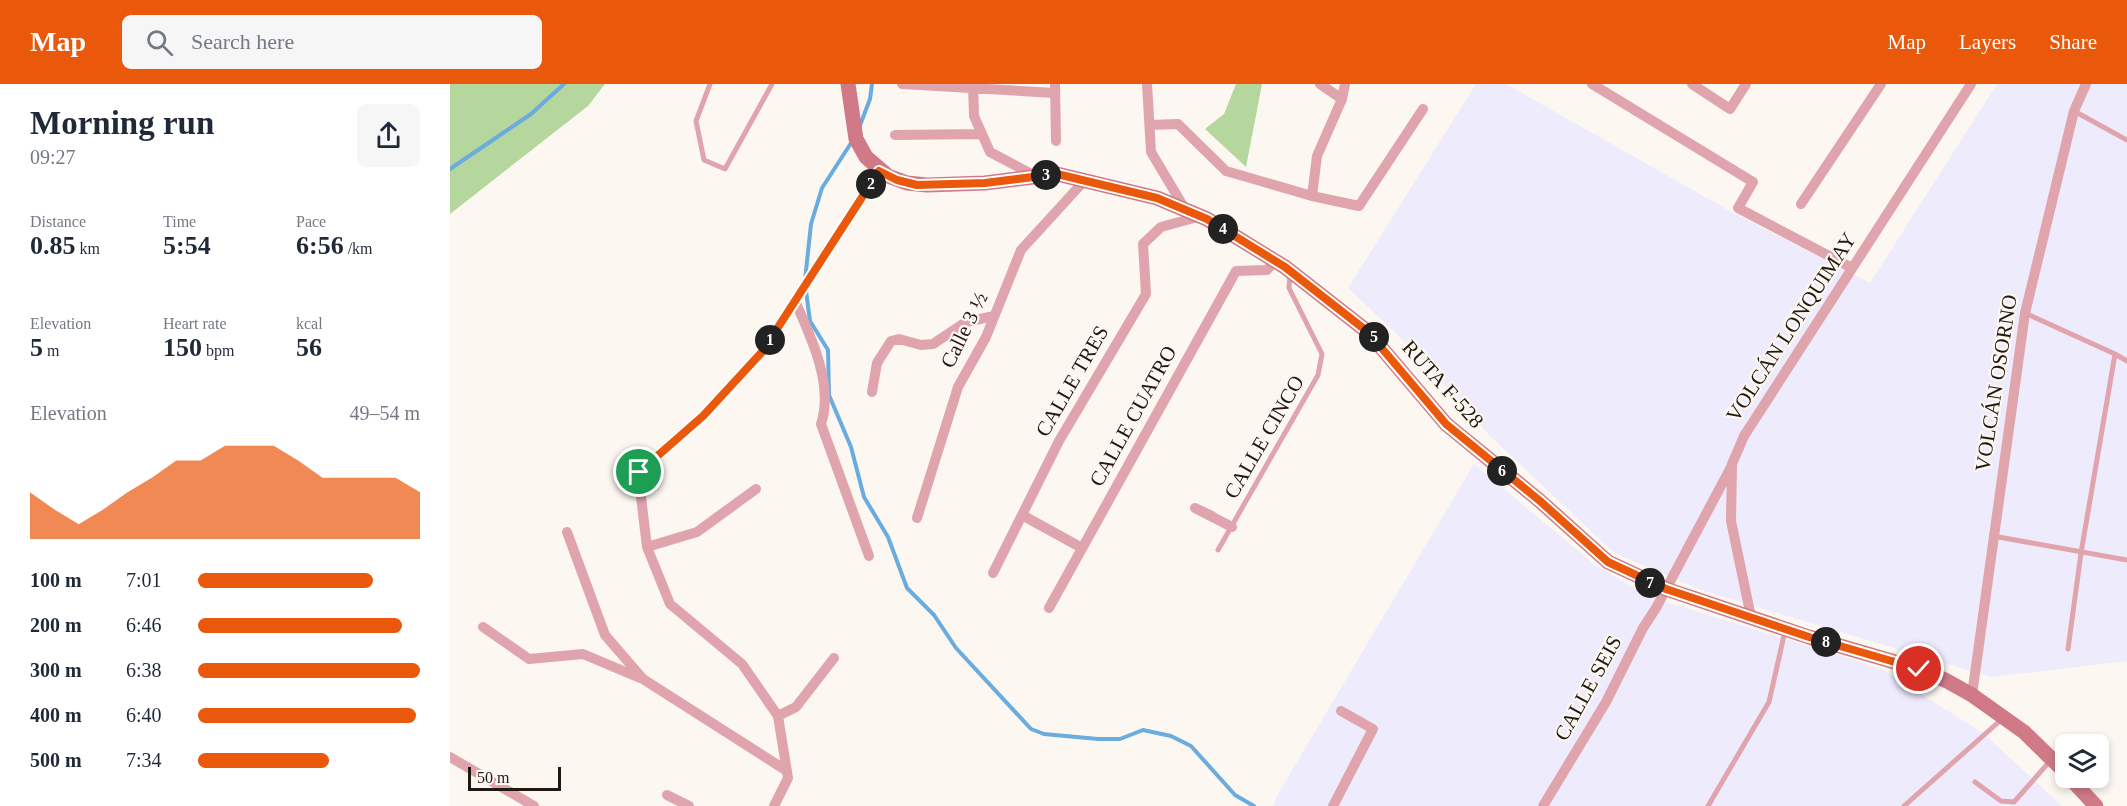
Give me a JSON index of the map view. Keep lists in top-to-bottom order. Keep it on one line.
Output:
{"streets":{"main road":["RUTA F-528"],"street":["VOLCÁN LONQUIMAY","Calle 3 ½","CALLE TRES","VOLCÁN OSORNO","CALLE CUATRO","CALLE SEIS"],"lane":["CALLE CINCO"]},"crossings":[["VOLCÁN LONQUIMAY","RUTA F-528"],["VOLCÁN LONQUIMAY","CALLE SEIS"],["Calle 3 ½","RUTA F-528"],["CALLE TRES","RUTA F-528"],["VOLCÁN OSORNO","RUTA F-528"],["RUTA F-528","CALLE CUATRO"],["RUTA F-528","CALLE CINCO"],["RUTA F-528","CALLE SEIS"]],"scale_bar":"50 m","page":{"header":"Map","search":"Search here","nav":["Map","Layers","Share"],"heading":["Morning run","09:27"],"pins":["3","2","4","5","1","6","7","8"],"stats":[["Distance","0.85 km"],["Time","5:54"],["Pace","6:56 /km"],["Elevation","5 m"],["Heart rate","150 bpm"],["kcal","56"]],"chart":["Elevation","49–54 m"],"list":[{"name":"100 m","note":"7:01"},{"name":"200 m","note":"6:46"},{"name":"300 m","note":"6:38"},{"name":"400 m","note":"6:40"},{"name":"500 m","note":"7:34"}],"scale":"50 m"}}
